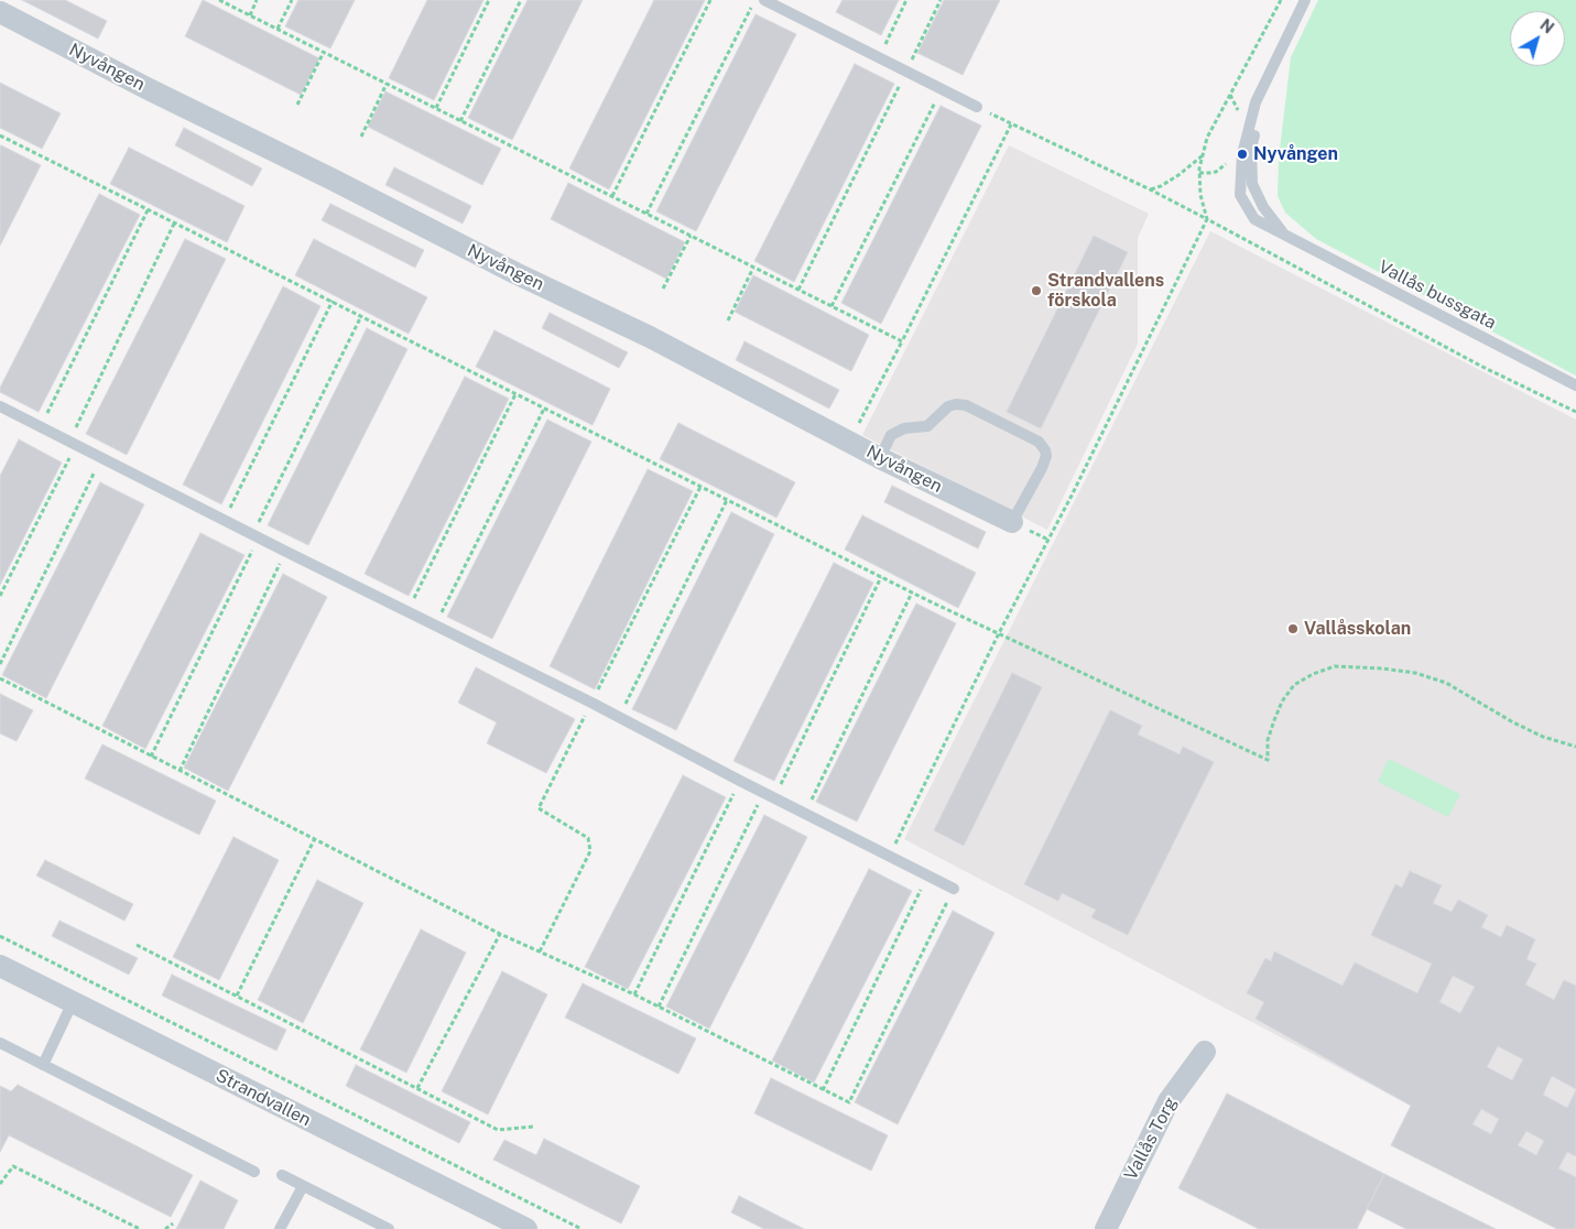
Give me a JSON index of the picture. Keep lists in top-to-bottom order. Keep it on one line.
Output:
{"streets":{"street":["Nyvången","Strandvallen","Vallås Torg"],"lane":["Vallås bussgata"]},"places":["Nyvången","Strandvallens förskola","Vallåsskolan"],"north":"top right"}
